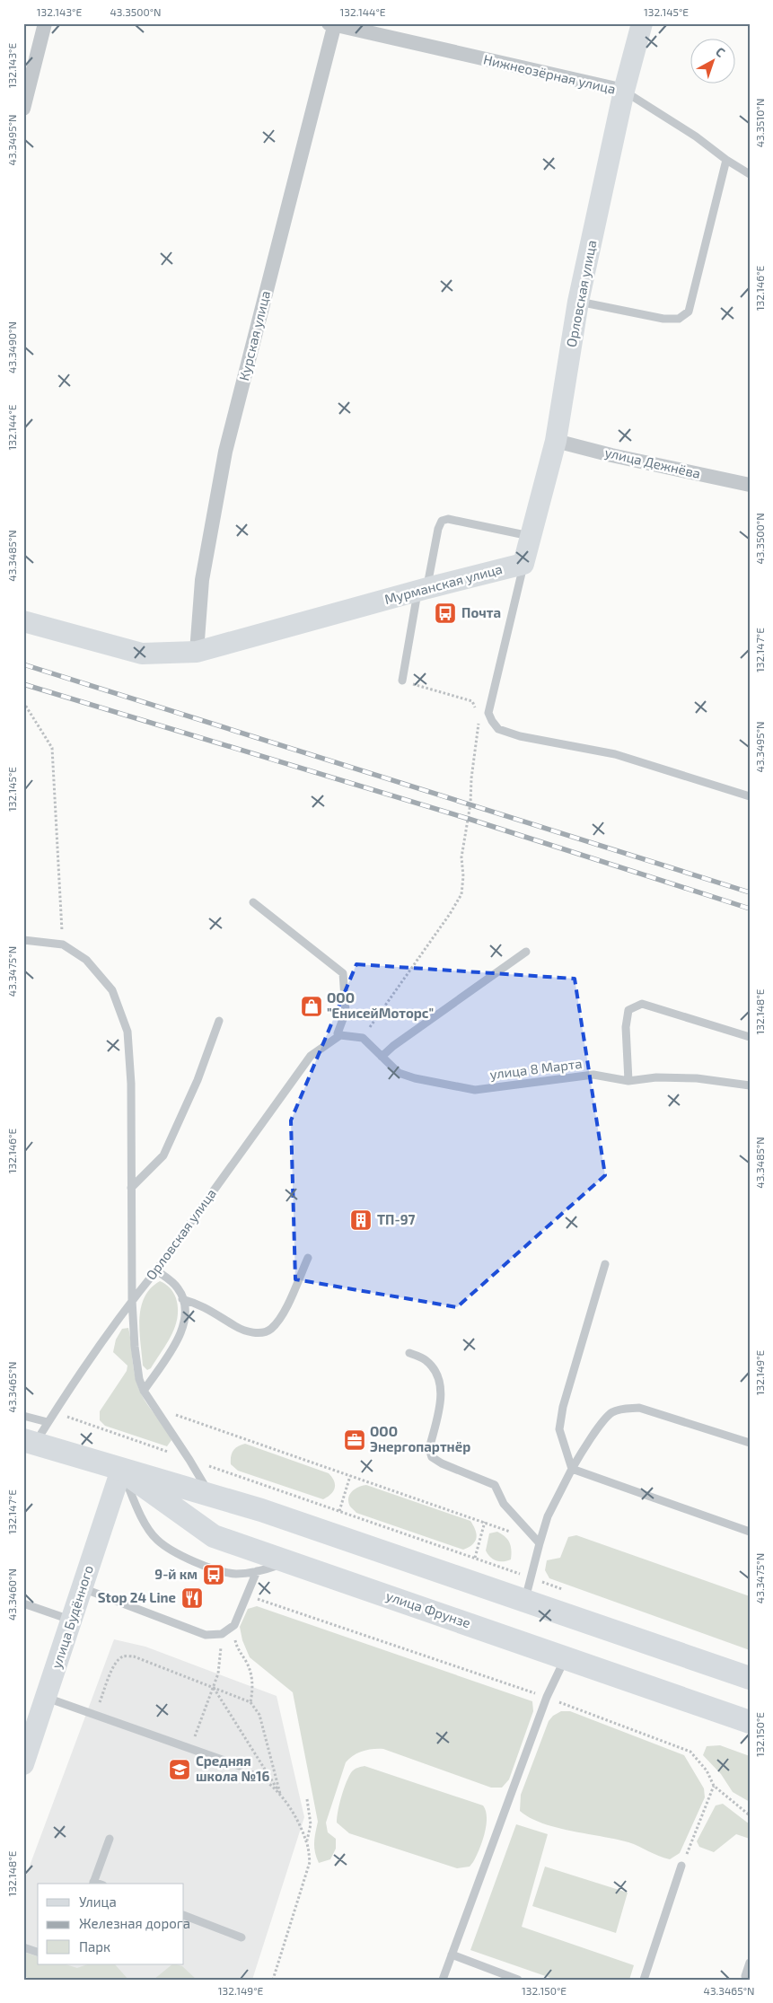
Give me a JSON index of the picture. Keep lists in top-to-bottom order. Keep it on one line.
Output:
{"streets":{"main road":["Орловская улица","Мурманская улица","улица Фрунзе","улица Будённого"],"street":["Нижнеозёрная улица","Курская улица","улица Дежнёва"],"lane":["улица 8 Марта"]},"crossings":[["Нижнеозёрная улица","Орловская улица"],["Нижнеозёрная улица","Курская улица"],["Орловская улица","улица Дежнёва"],["Орловская улица","Мурманская улица"],["Орловская улица","улица Фрунзе"],["Курская улица","Мурманская улица"],["улица Фрунзе","улица Будённого"]],"places":{"bus stop":["Почта","9-й км"],"shop":["ООО \"ЕнисейМоторс\""],"building":["ТП-97"],"office":["ООО Энергопартнёр"],"restaurant":["Stop 24 Line"],"school or university":["Средняя школа №16"]},"legend":["Улица","Железная дорога","Парк"],"north":"top right","coordinates":["132.143°E","43.3500°N","132.144°E","132.145°E","43.3510°N","43.3495°N","132.146°E","43.3490°N","43.3485°N","132.147°E","43.3475°N","132.148°E","132.149°E","43.3465°N","43.3460°N","132.150°E"]}
